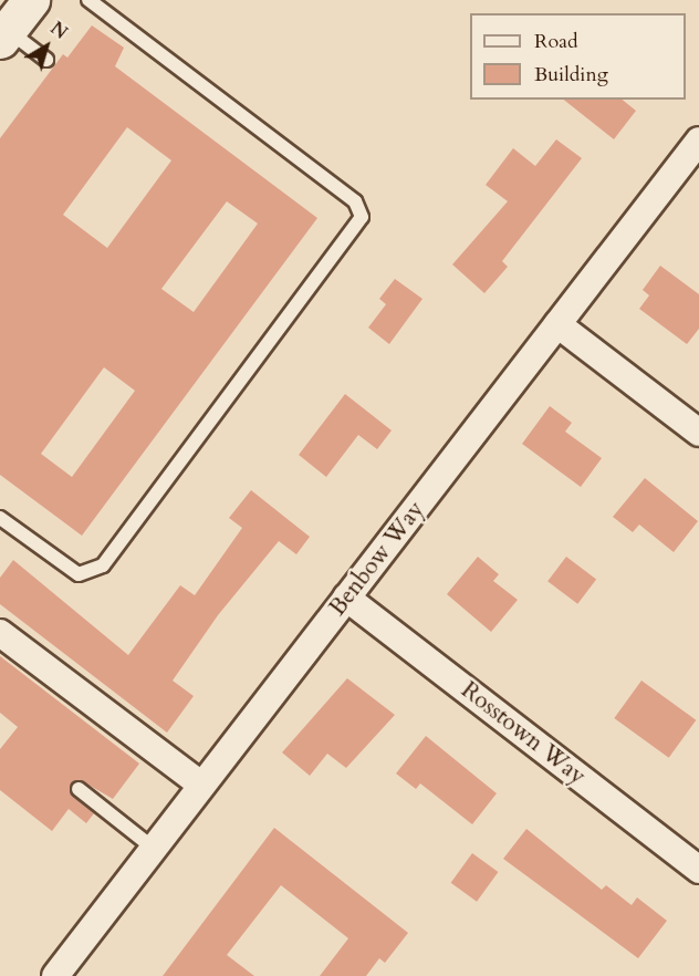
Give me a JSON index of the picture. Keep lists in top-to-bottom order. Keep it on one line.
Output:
{"streets":{"street":["Benbow Way","Rosstown Way"]},"crossings":[["Benbow Way","Rosstown Way"]],"legend":["Road","Building"],"north":"top right"}
